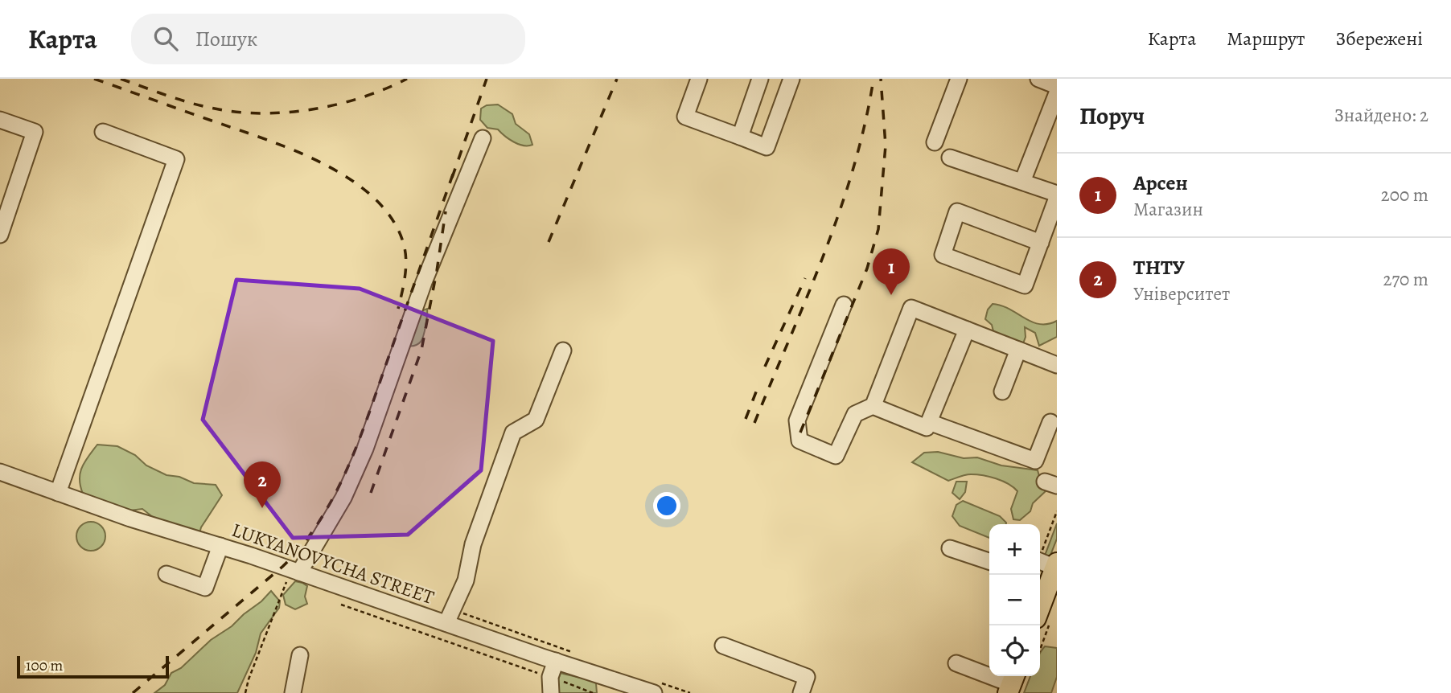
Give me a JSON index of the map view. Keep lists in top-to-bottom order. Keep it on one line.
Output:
{"streets":{"street":["LUKYANOVYCHA STREET"]},"scale_bar":"100 m","page":{"header":"Карта","search":"Пошук","nav":["Карта","Маршрут","Збережені"],"heading":["Поруч","Знайдено: 2"],"list":[{"mark":"1","name":"Арсен","note":"Магазин","value":"200 m"},{"mark":"2","name":"ТНТУ","note":"Університет","value":"270 m"}],"pins":["1","2"],"map_buttons":["+","−"],"scale":"100 m"}}
